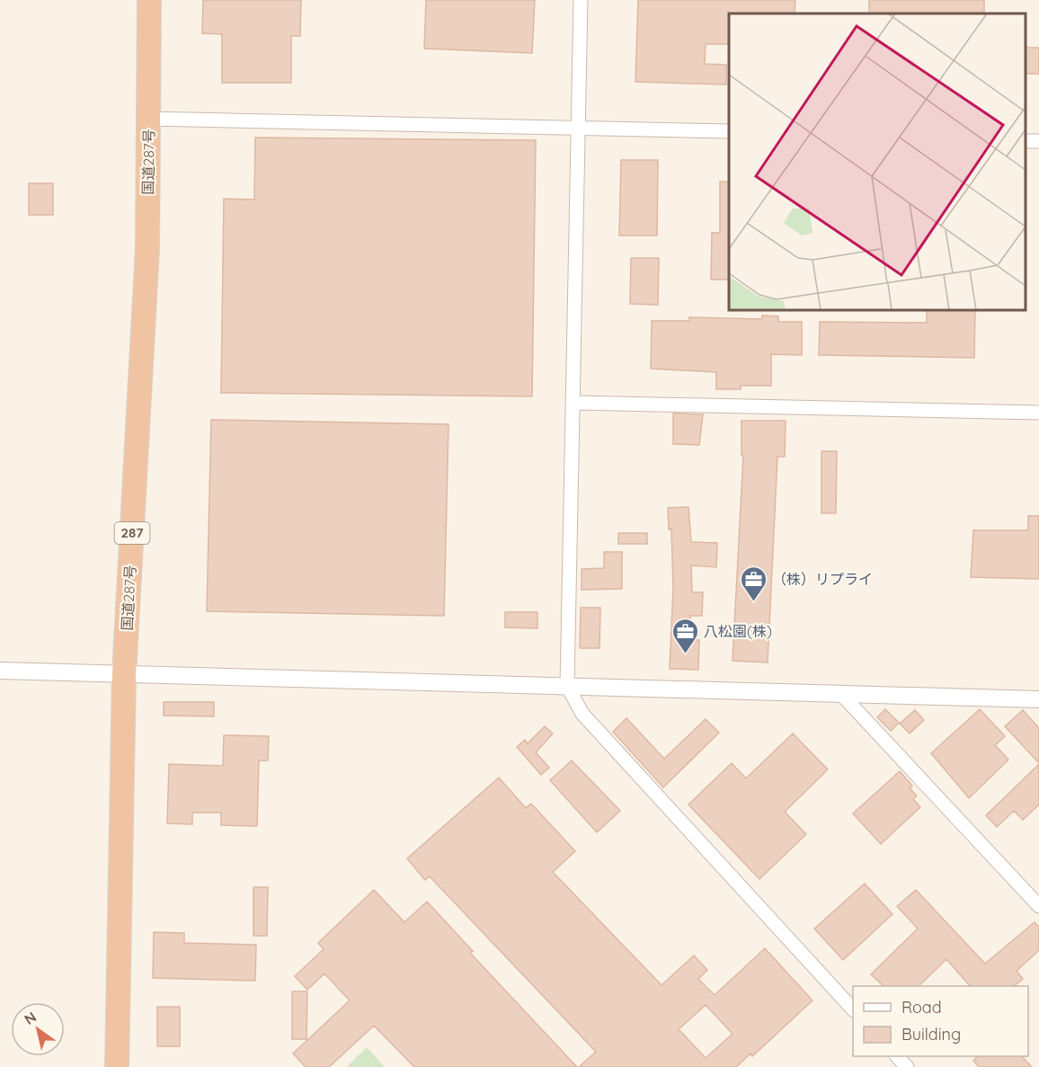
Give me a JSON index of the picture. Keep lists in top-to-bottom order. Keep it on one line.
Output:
{"streets":{"highway":["国道287号","287"]},"places":{"office":["（株）リプライ","八松園(株)"]},"legend":["Road","Building"],"north":"top left"}
